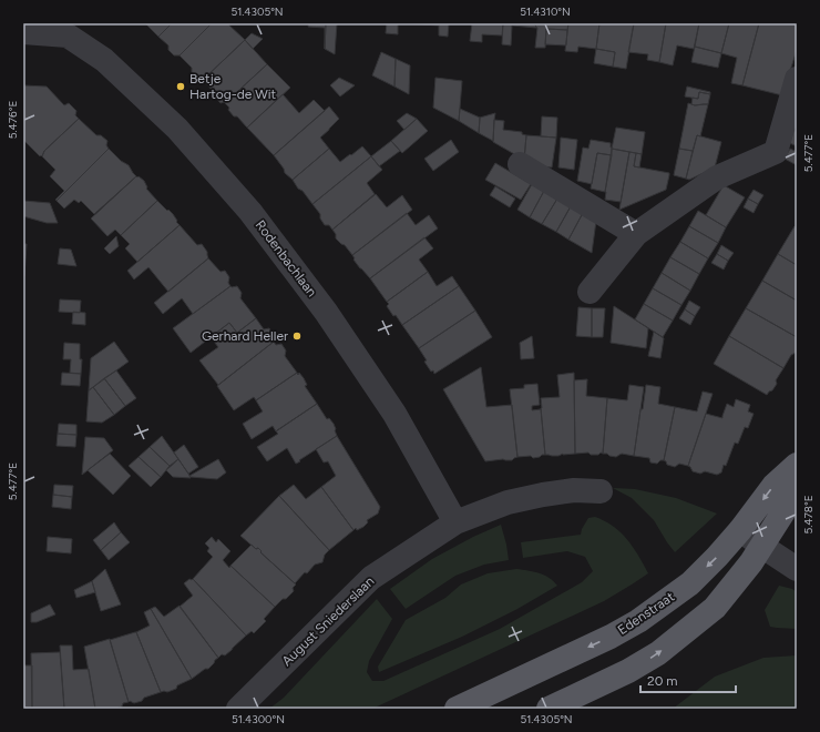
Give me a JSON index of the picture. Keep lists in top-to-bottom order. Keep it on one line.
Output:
{"streets":{"main road":["Edenstraat"],"street":["Rodenbachlaan","August Sniederslaan"]},"crossings":[["Rodenbachlaan","August Sniederslaan"]],"places":["Betje Hartog-de Wit","Gerhard Heller"],"scale_bar":"20 m","coordinates":["51.4305°N","51.4310°N","5.476°E","5.477°E","5.478°E","51.4300°N"]}
